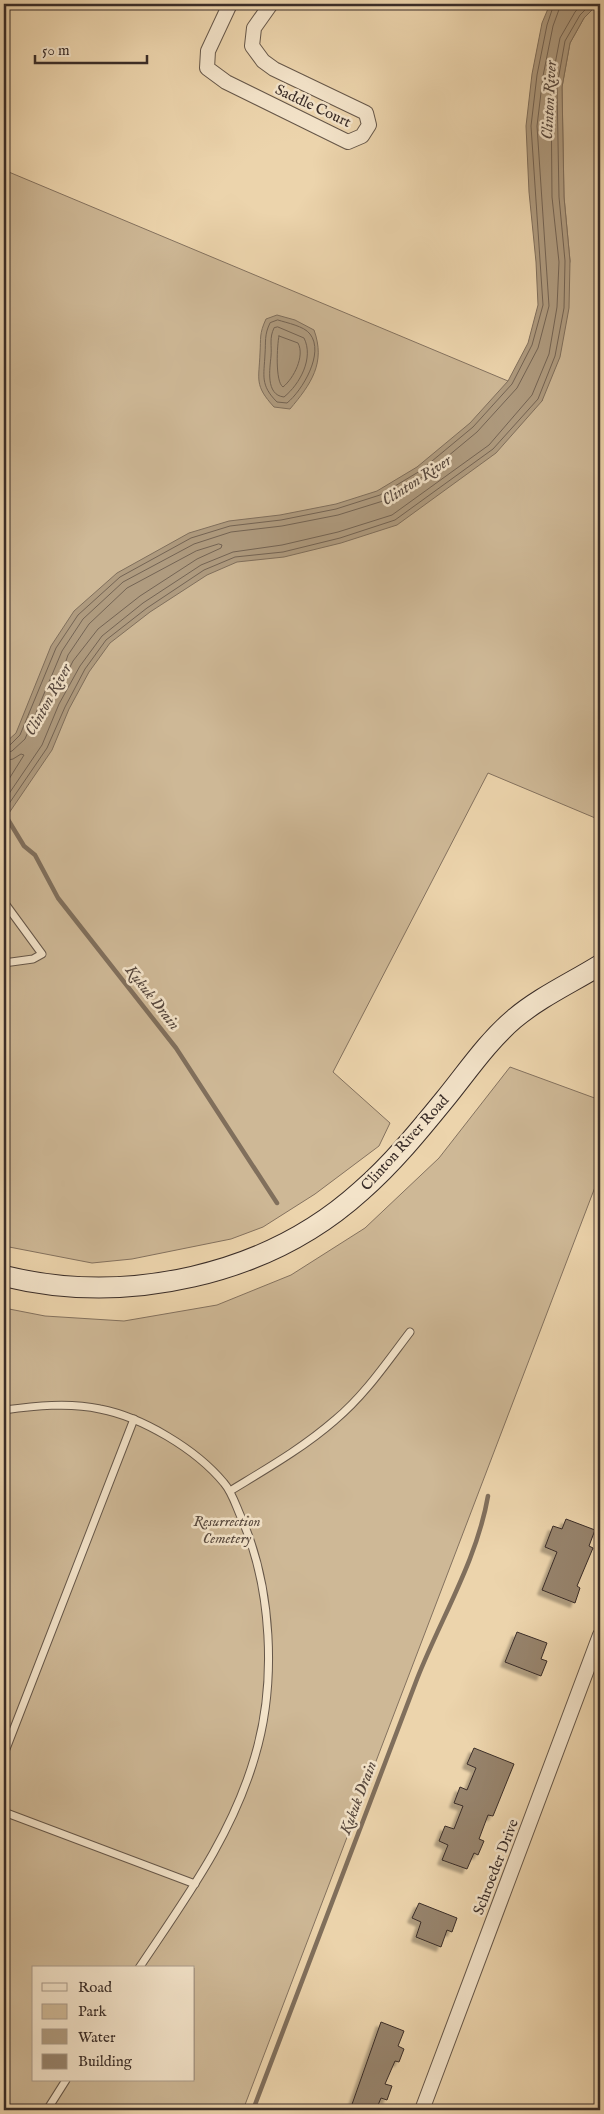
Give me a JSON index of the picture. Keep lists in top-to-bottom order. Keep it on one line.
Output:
{"streets":{"street":["Saddle Court","Clinton River Road","Schroeder Drive"]},"water":["Clinton River","Kukuk Drain"],"parks":["Resurrection Cemetery"],"legend":["Road","Park","Water","Building"],"scale_bar":"50 m"}
